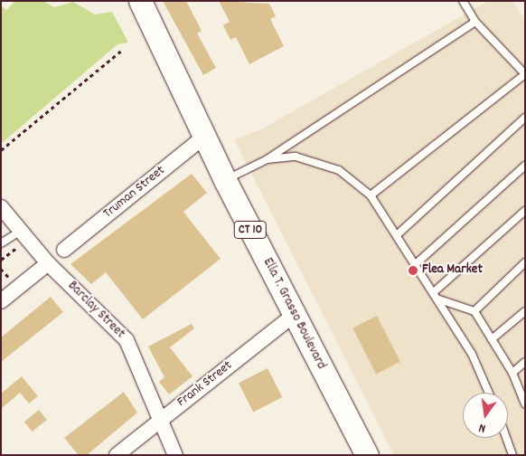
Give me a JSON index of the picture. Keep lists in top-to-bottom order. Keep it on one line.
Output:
{"streets":{"main road":["CT 10","Ella T. Grasso Boulevard"],"street":["Truman Street","Barclay Street","Frank Street"]},"crossings":[["Truman Street","Ella T. Grasso Boulevard"],["Barclay Street","Frank Street"],["Ella T. Grasso Boulevard","Frank Street"]],"places":["Flea Market"],"north":"bottom"}
